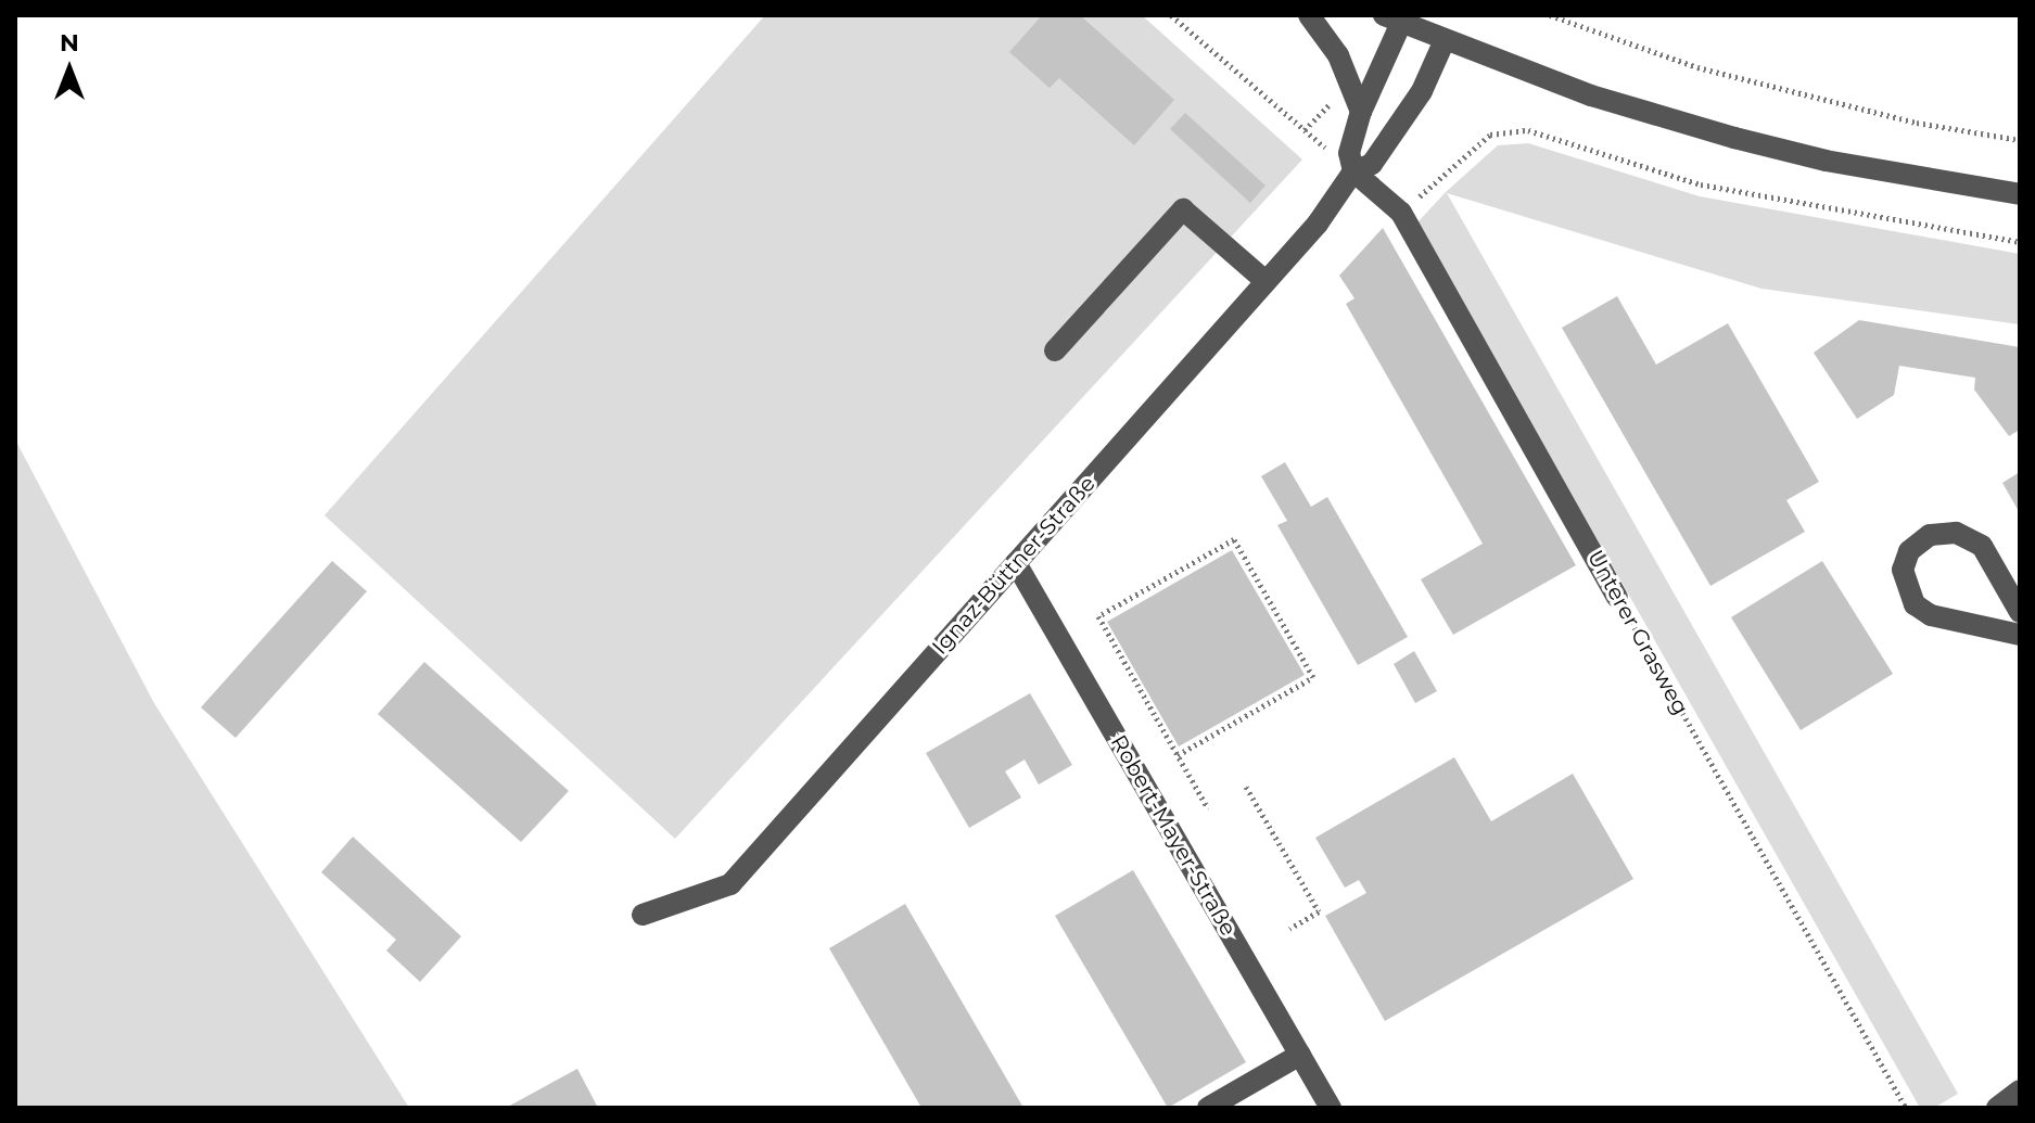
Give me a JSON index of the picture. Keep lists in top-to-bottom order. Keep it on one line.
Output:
{"streets":{"street":["Ignaz-Büttner-Straße","Unterer Grasweg","Robert-Mayer-Straße"]},"crossings":[["Ignaz-Büttner-Straße","Unterer Grasweg"],["Ignaz-Büttner-Straße","Robert-Mayer-Straße"]],"north":"top"}
